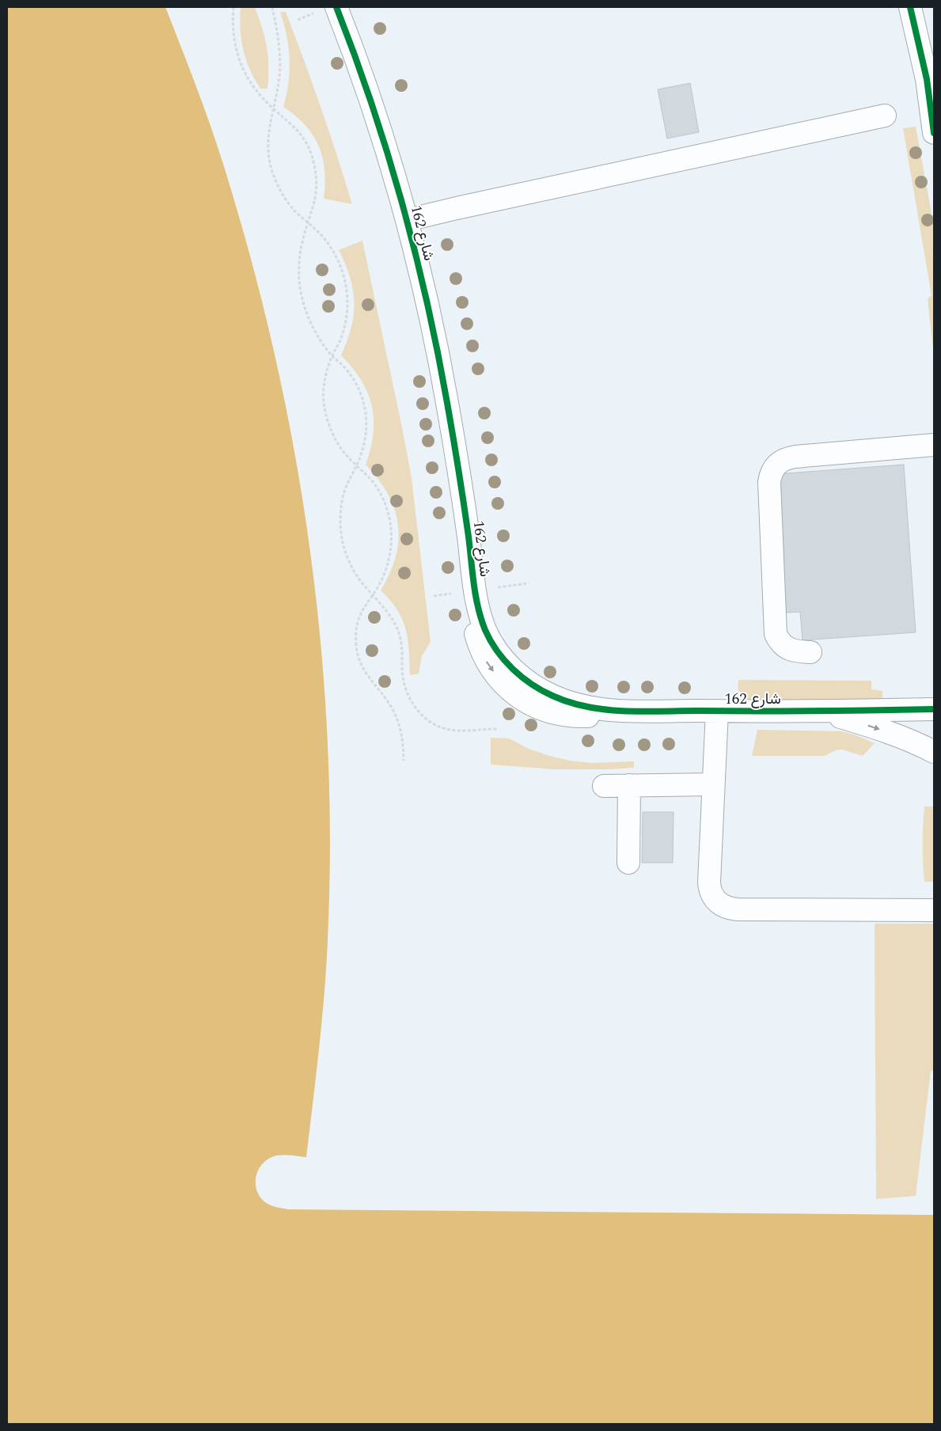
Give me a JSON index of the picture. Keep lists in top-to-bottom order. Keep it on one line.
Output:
{"streets":{"street":["شارع 162"]},"one_way":["شارع 162"]}
